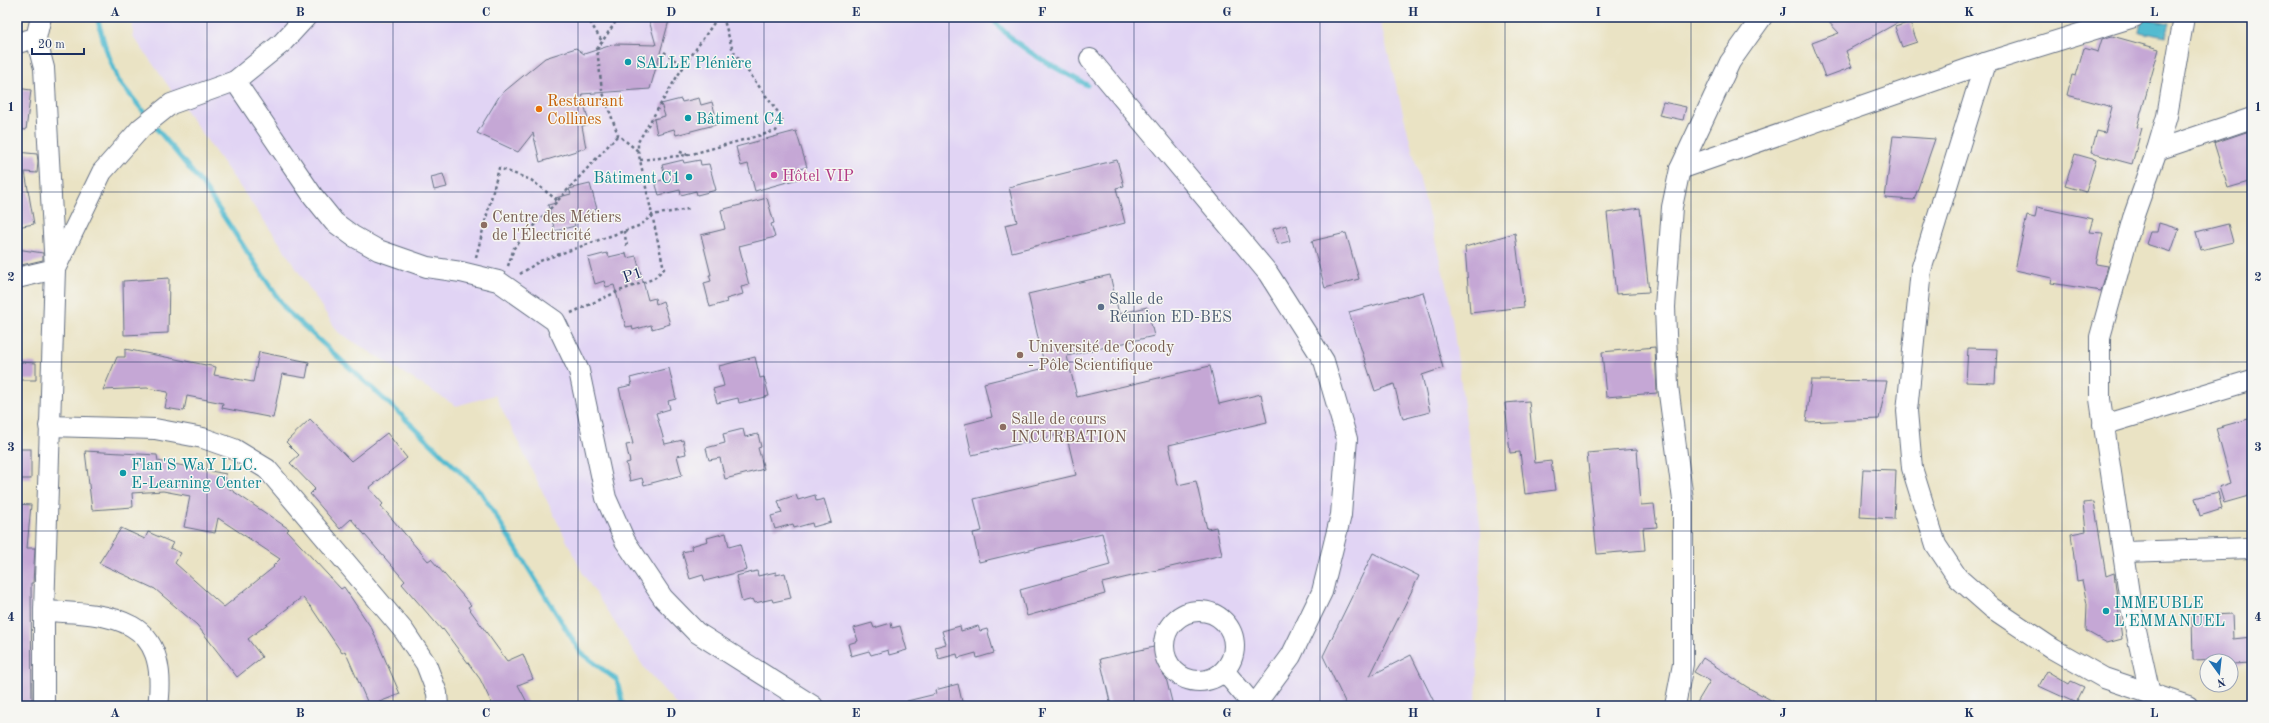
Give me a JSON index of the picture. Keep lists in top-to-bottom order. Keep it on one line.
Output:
{"streets":{"path":["P1"]},"places":["SALLE Plénière","Restaurant Collines","Bâtiment C4","Hôtel VIP","Bâtiment C1","Centre des Métiers de l'Électricité","Salle de Réunion ED-BES","Université de Cocody - Pôle Scientifique","Salle de cours INCURBATION","Flan'S WaY LLC. E-Learning Center","IMMEUBLE L'EMMANUEL"],"scale_bar":"20 m","north":"bottom","grid":{"columns":["A","B","C","D","E","F","G","H","I","J","K","L"],"rows":["1","2","3","4"]}}
